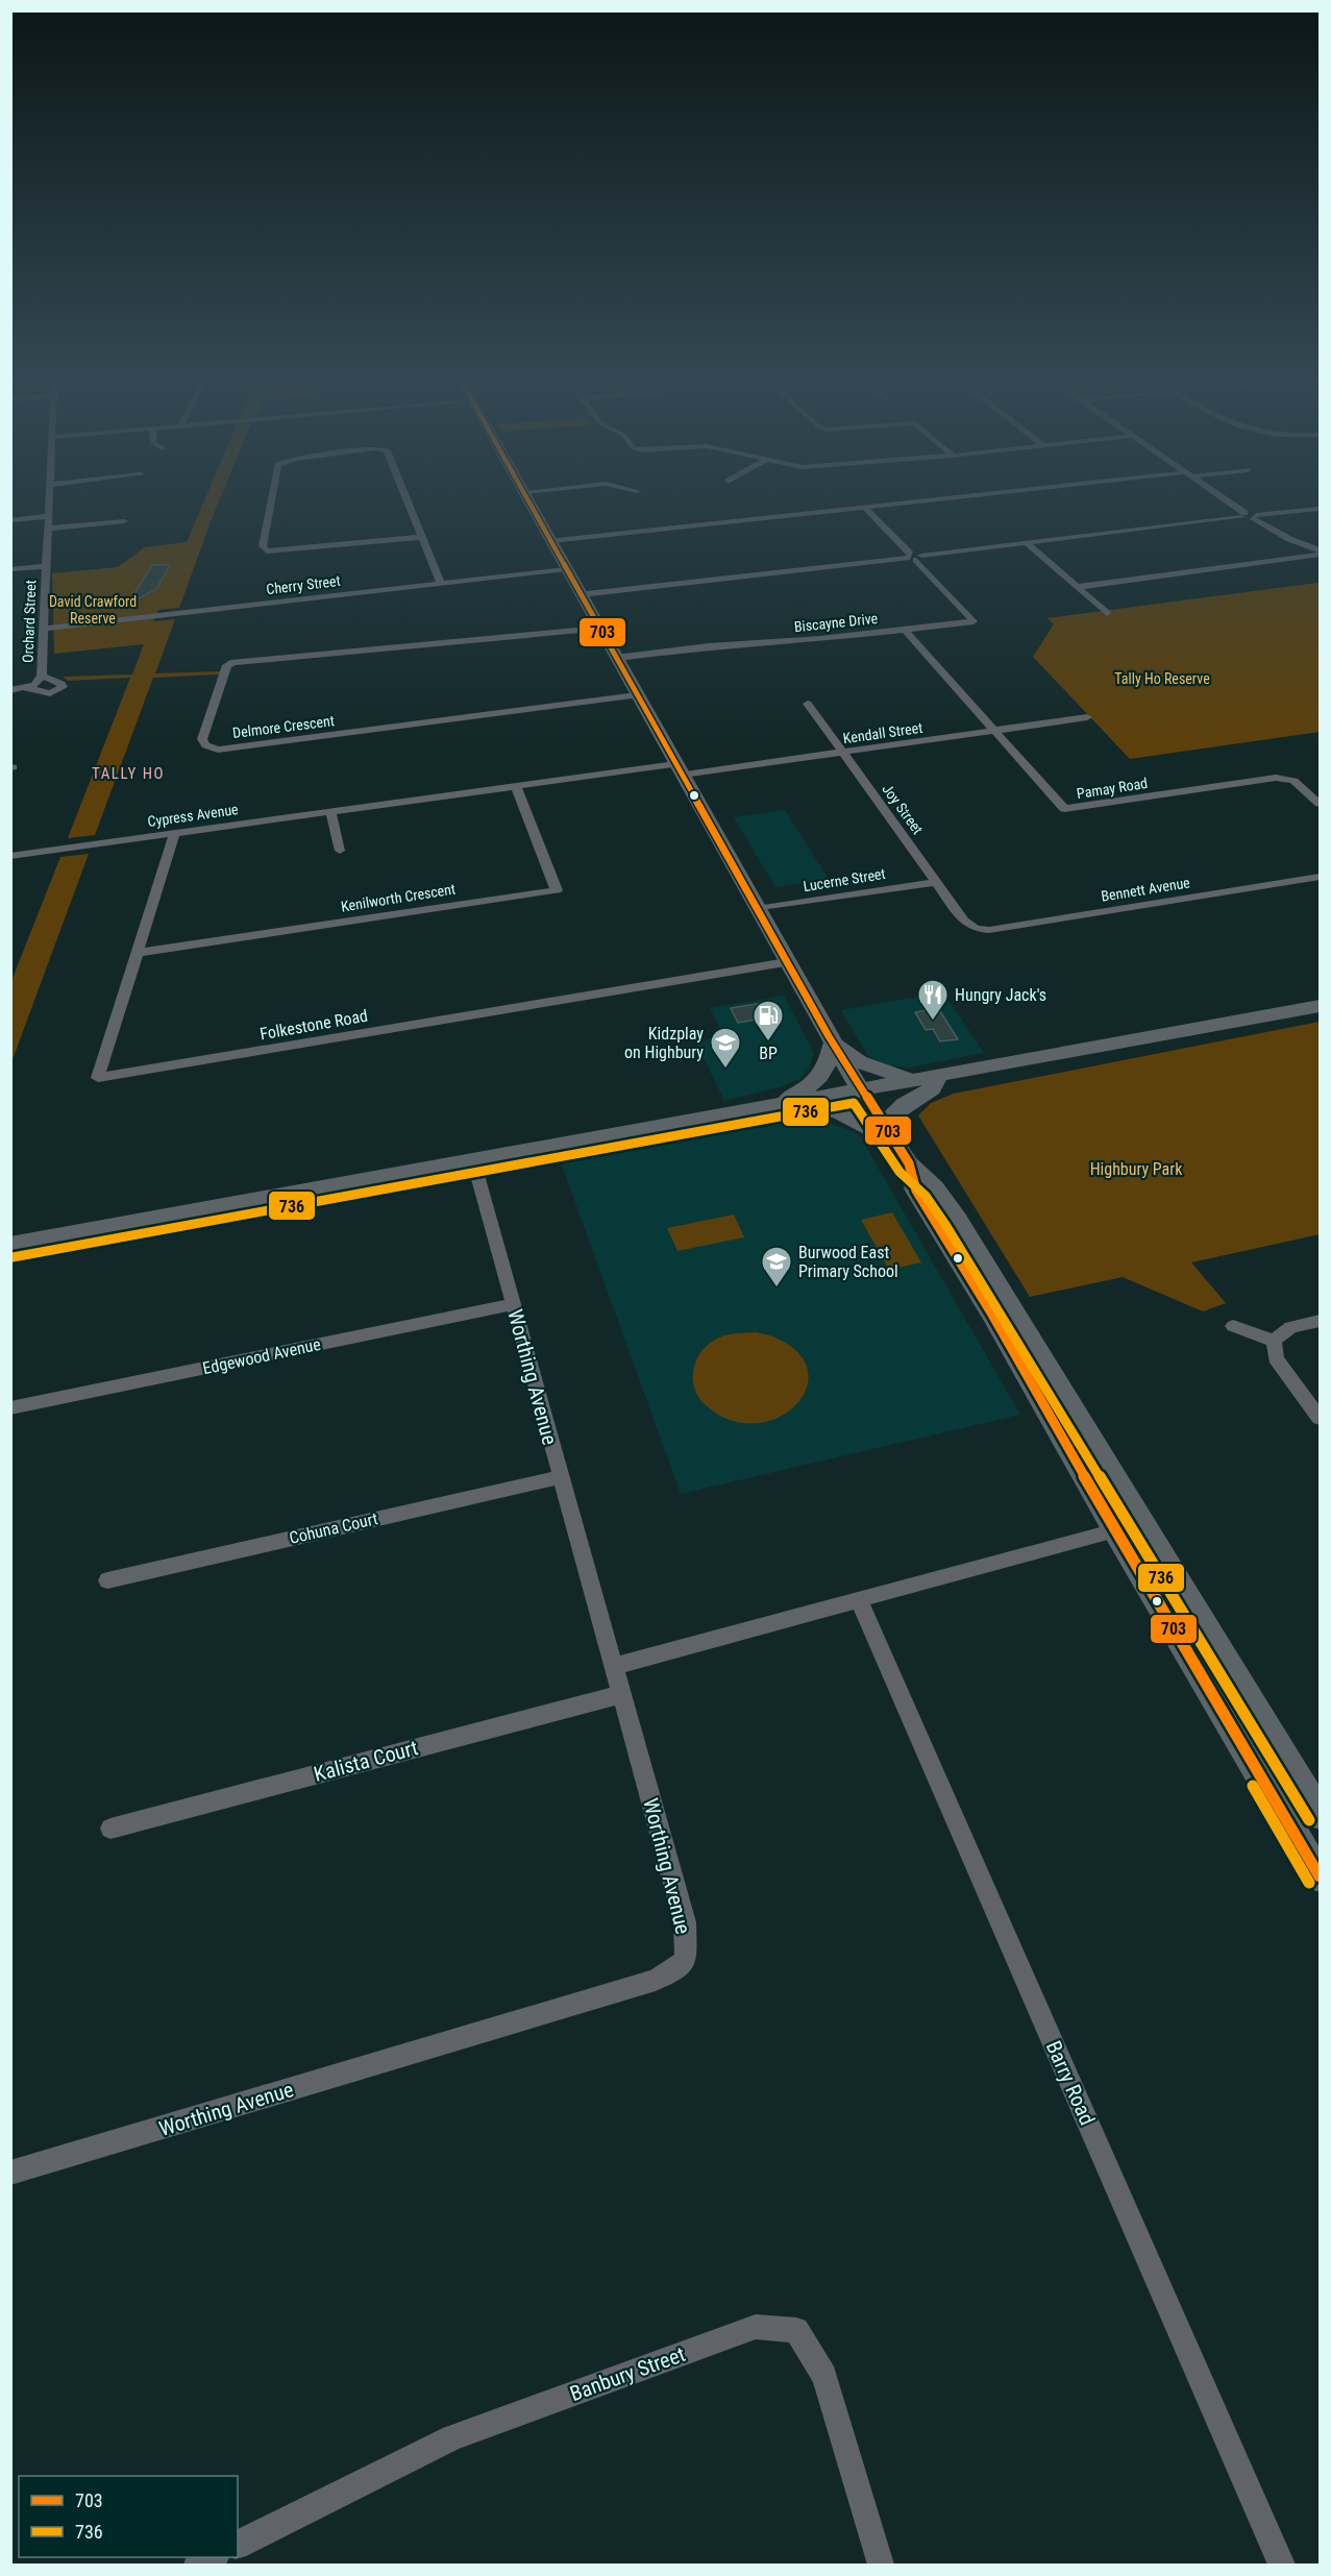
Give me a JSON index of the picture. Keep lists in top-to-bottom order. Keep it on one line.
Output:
{"streets":{"street":["Cherry Street","Orchard Street","Biscayne Drive","Delmore Crescent","Kendall Street","Pamay Road","Joy Street","Cypress Avenue","Lucerne Street","Bennett Avenue","Kenilworth Crescent","Folkestone Road","Edgewood Avenue","Worthing Avenue","Cohuna Court","Kalista Court","Barry Road","Banbury Street"]},"crossings":[["Cherry Street","Orchard Street"],["Biscayne Drive","Pamay Road"],["Kendall Street","Pamay Road"],["Kendall Street","Joy Street"],["Kendall Street","Cypress Avenue"],["Joy Street","Lucerne Street"],["Joy Street","Bennett Avenue"],["Cypress Avenue","Kenilworth Crescent"],["Cypress Avenue","Folkestone Road"],["Kenilworth Crescent","Folkestone Road"],["Edgewood Avenue","Worthing Avenue"],["Worthing Avenue","Cohuna Court"],["Worthing Avenue","Kalista Court"]],"districts":["TALLY HO"],"parks":["David Crawford Reserve","Tally Ho Reserve","Highbury Park"],"places":{"restaurant":["Hungry Jack's"],"fuel station":["BP"],"school or university":["Kidzplay on Highbury","Burwood East Primary School"]},"lines":["transit line 703","transit line 736"],"legend":["703","736"]}
